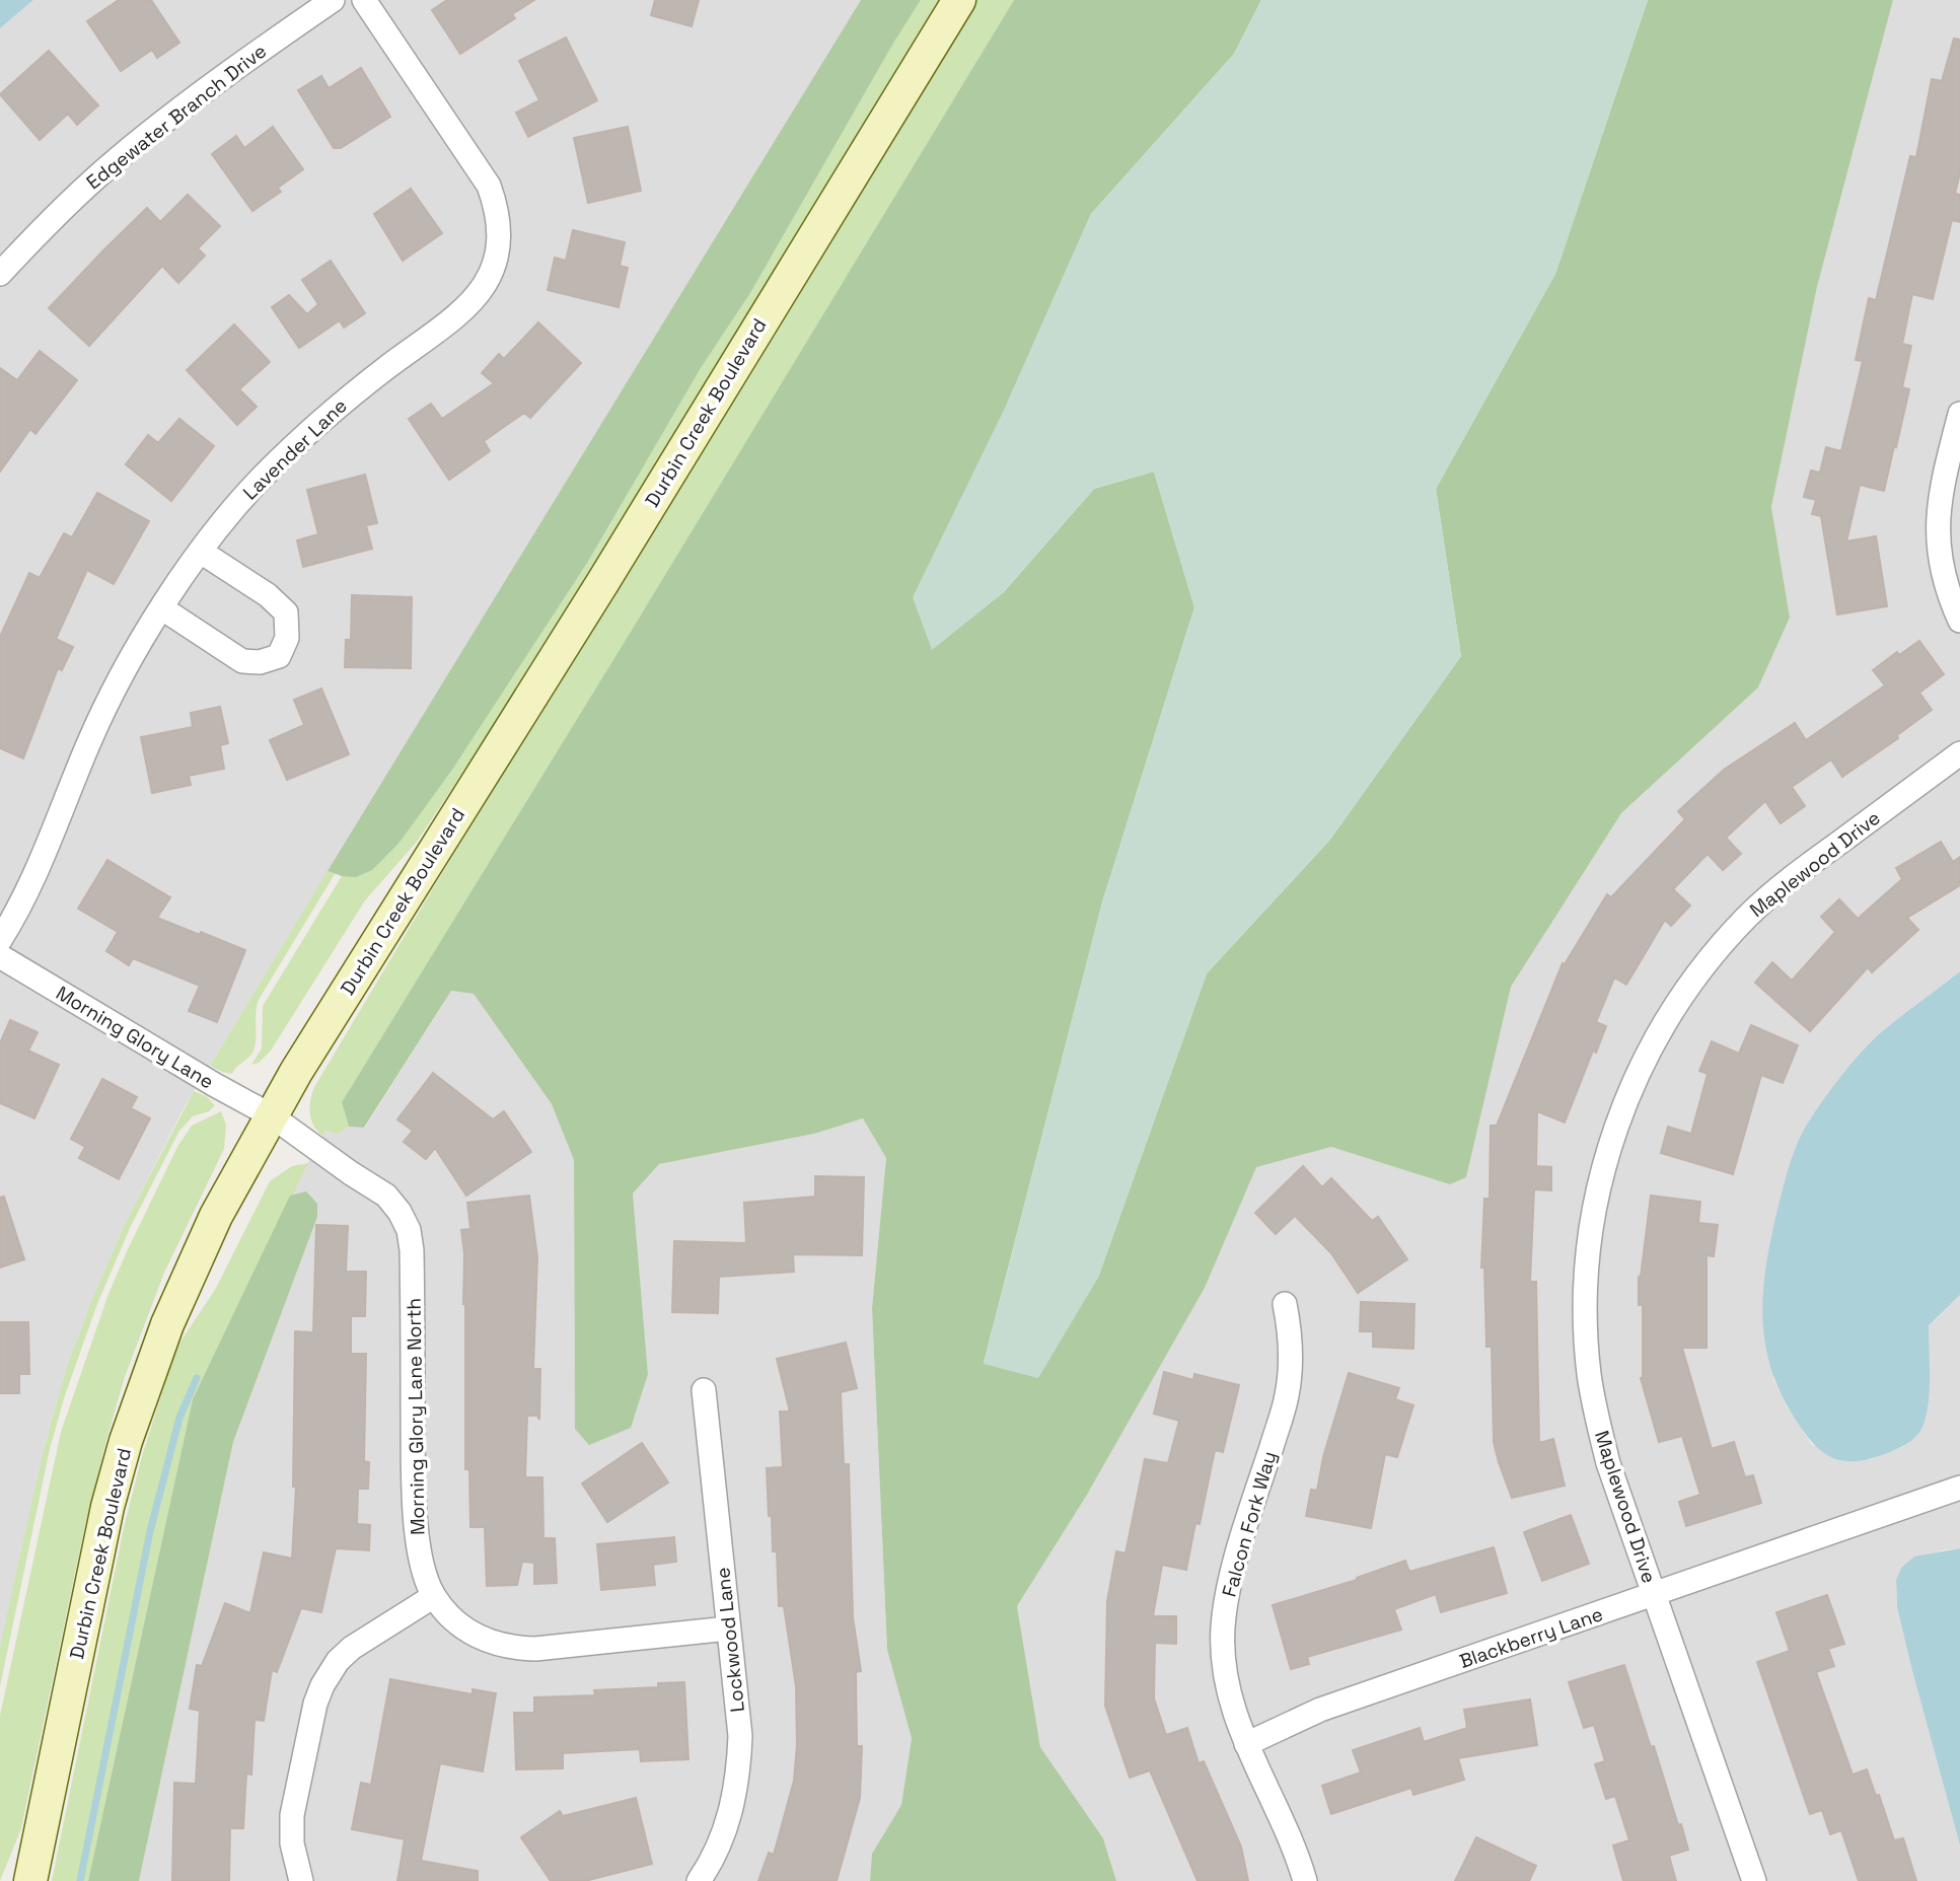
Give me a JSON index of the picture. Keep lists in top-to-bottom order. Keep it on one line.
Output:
{"streets":{"street":["Edgewater Branch Drive","Durbin Creek Boulevard","Lavender Lane","Maplewood Drive","Morning Glory Lane","Morning Glory Lane North","Falcon Fork Way","Blackberry Lane","Lockwood Lane"]},"crossings":[["Durbin Creek Boulevard","Morning Glory Lane"],["Durbin Creek Boulevard","Morning Glory Lane North"],["Maplewood Drive","Blackberry Lane"],["Morning Glory Lane","Morning Glory Lane North"],["Morning Glory Lane North","Lockwood Lane"],["Falcon Fork Way","Blackberry Lane"]]}
